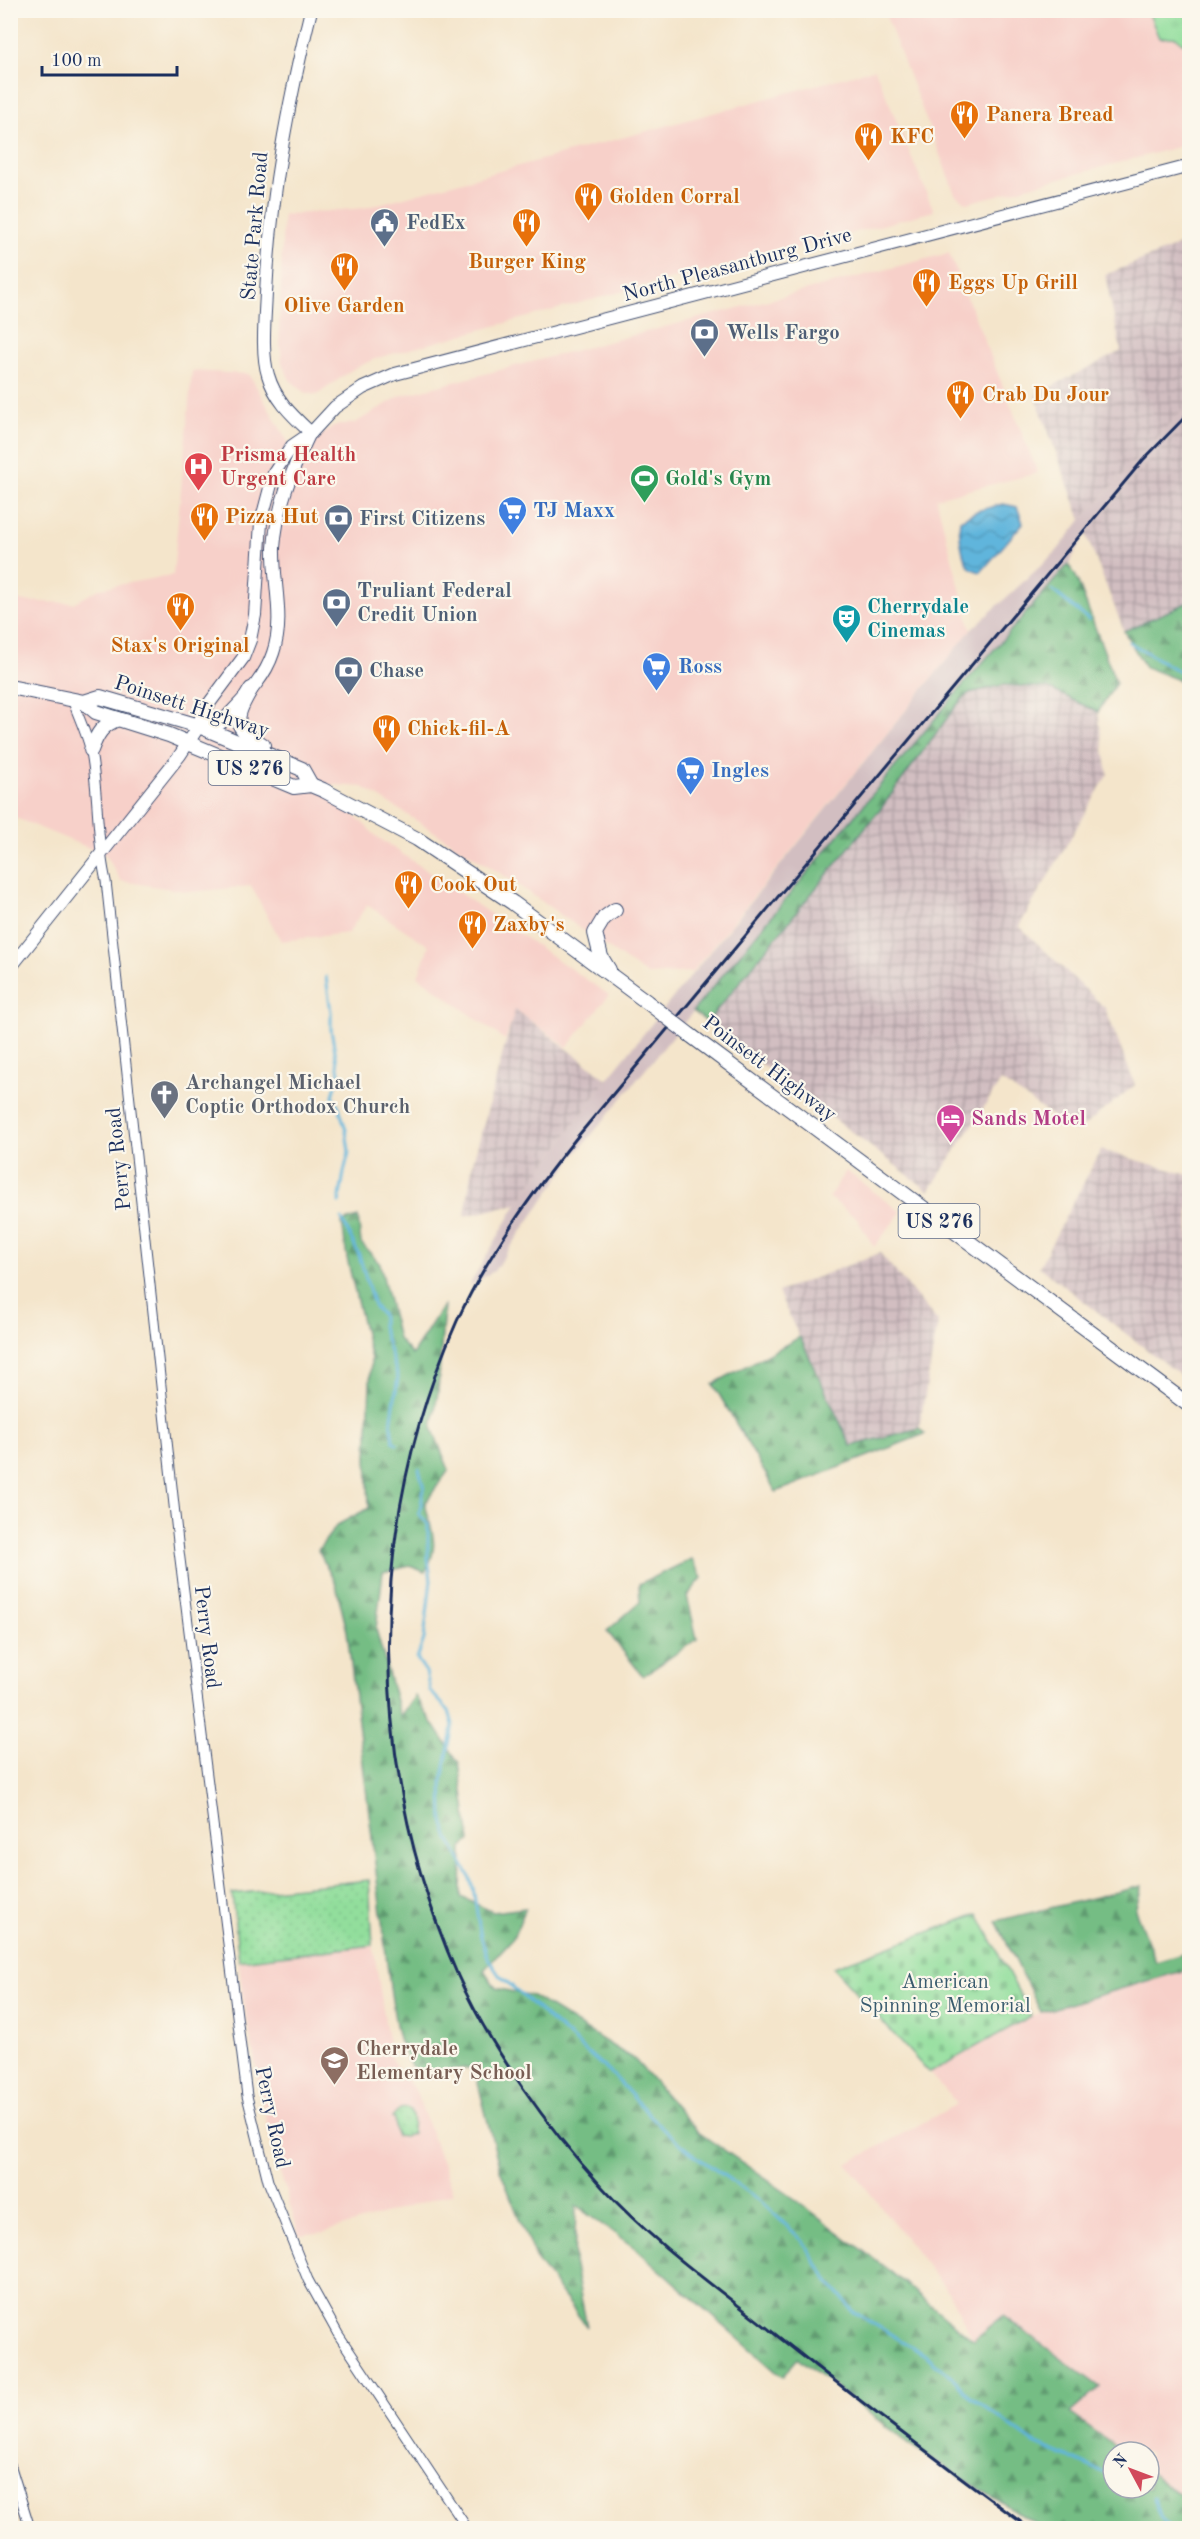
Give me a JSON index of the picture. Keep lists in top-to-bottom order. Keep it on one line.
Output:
{"streets":{"highway":["Poinsett Highway","US 276"],"main road":["State Park Road","North Pleasantburg Drive"],"street":["Perry Road"]},"crossings":[["State Park Road","North Pleasantburg Drive"],["Poinsett Highway","Perry Road"]],"parks":["American Spinning Memorial"],"places":{"restaurant":["Panera Bread","KFC","Golden Corral","Burger King","Olive Garden","Eggs Up Grill","Crab Du Jour","Pizza Hut","Stax's Original","Chick-fil-A","Cook Out","Zaxby's"],"public building":["FedEx"],"bank":["Wells Fargo","First Citizens","Truliant Federal Credit Union","Chase"],"hospital":["Prisma Health Urgent Care"],"sports":["Gold's Gym"],"supermarket":["TJ Maxx","Ross","Ingles"],"theatre":["Cherrydale Cinemas"],"church":["Archangel Michael Coptic Orthodox Church"],"hotel":["Sands Motel"],"school or university":["Cherrydale Elementary School"]},"scale_bar":"100 m","north":"top left"}
